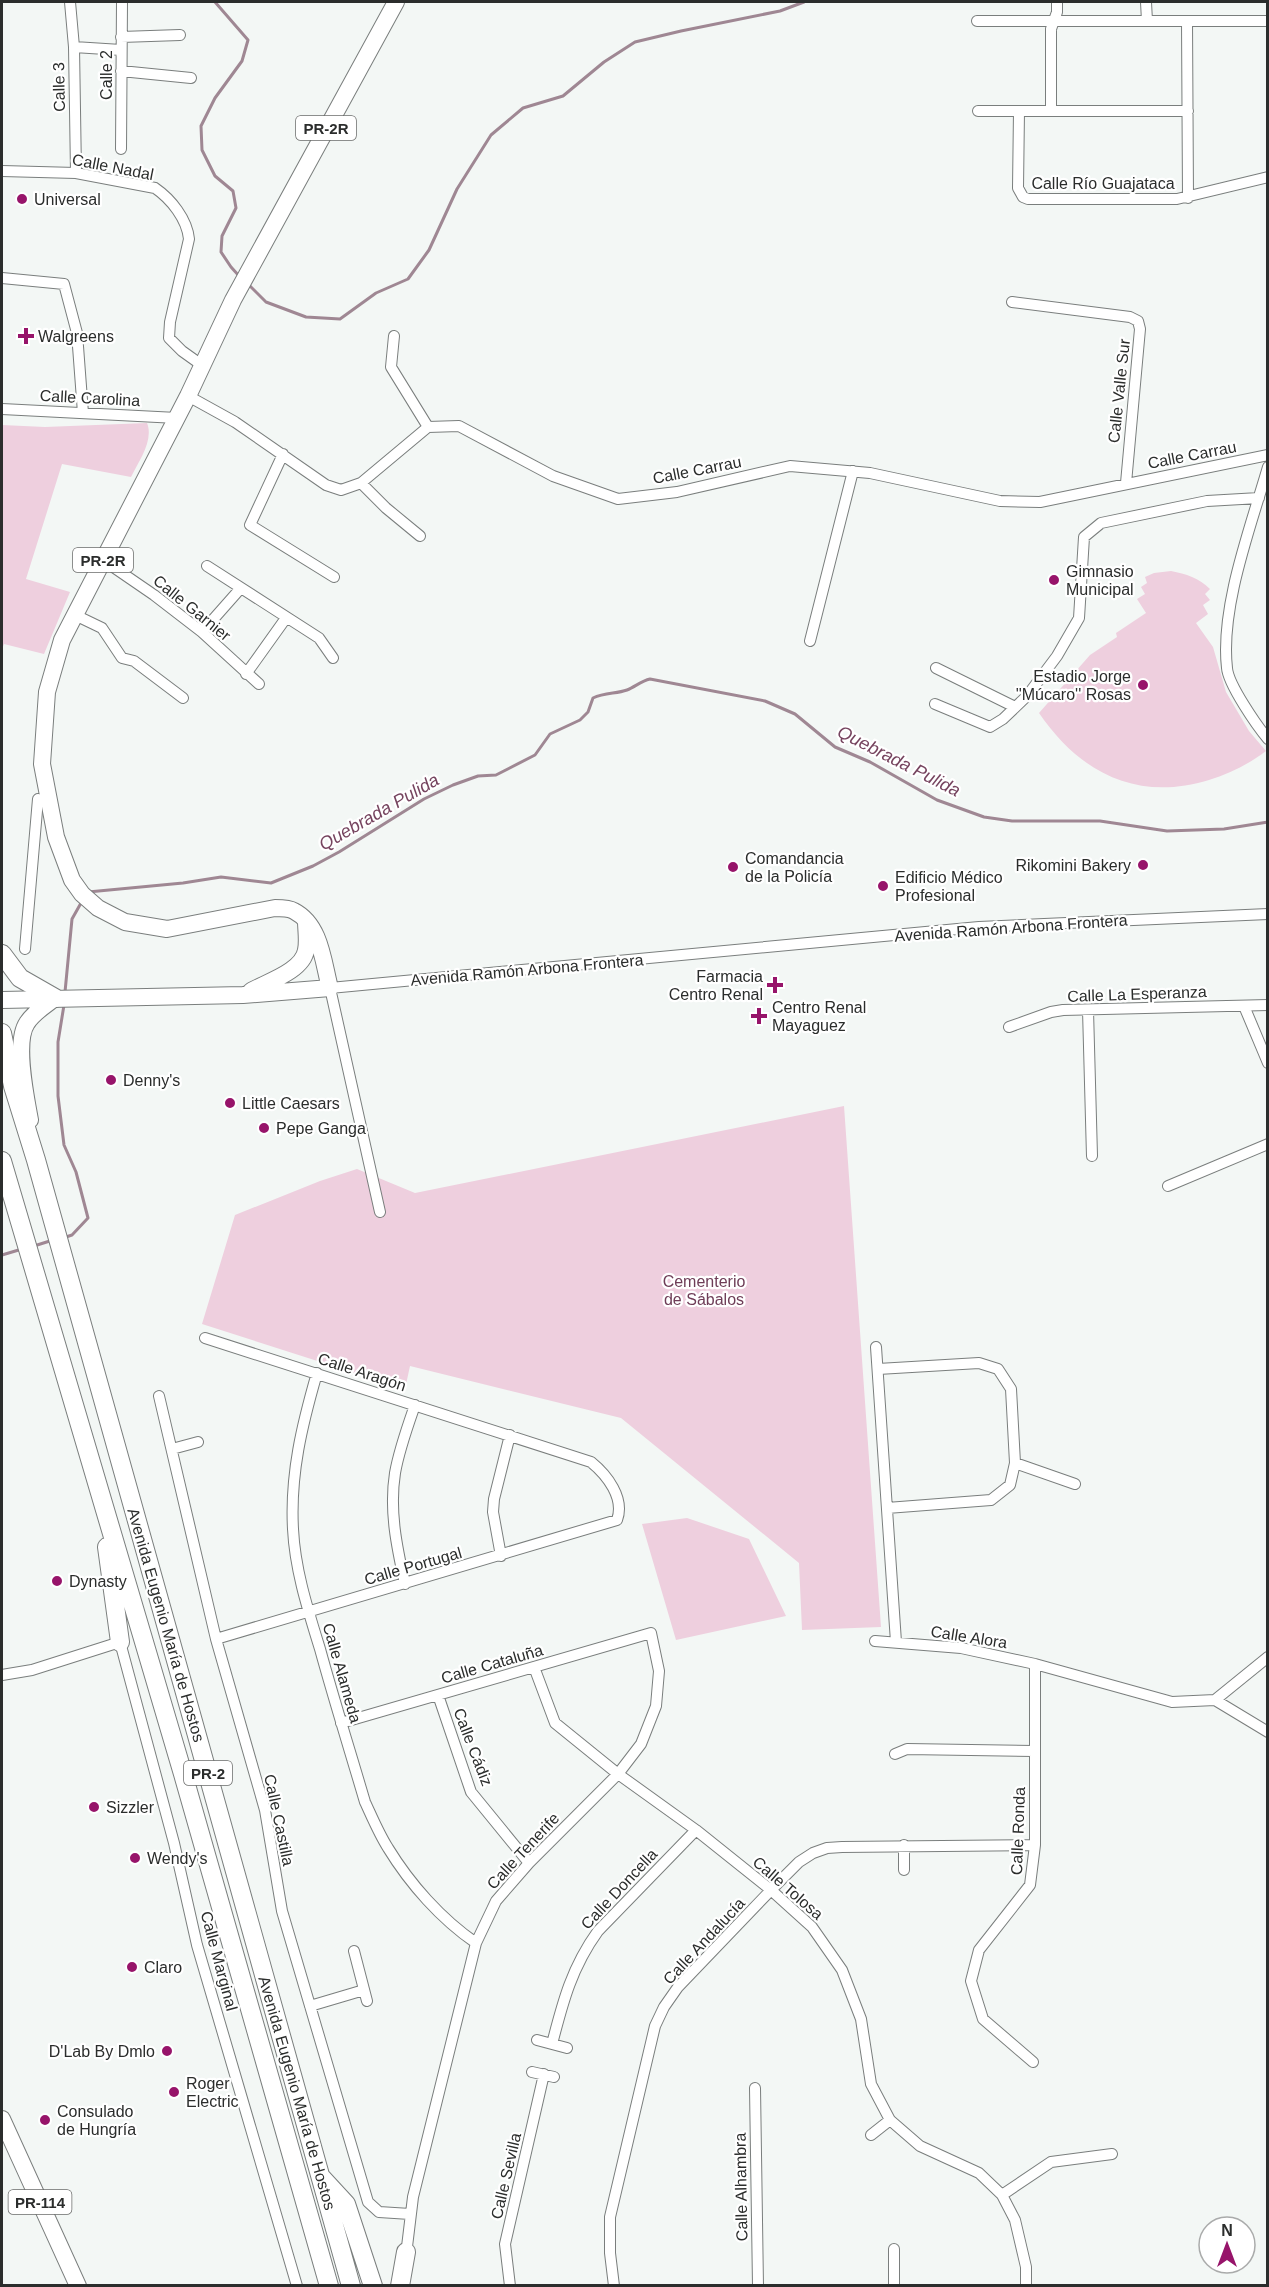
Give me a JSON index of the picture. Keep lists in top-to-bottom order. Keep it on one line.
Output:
{"streets":{"highway":["Avenida Eugenio María de Hostos","PR-2"],"main road":["PR-2R","Avenida Ramón Arbona Frontera","PR-114"],"street":["Calle 2","Calle 3","Calle Nadal","Calle Río Guajataca","Calle Valle Sur","Calle Carolina","Calle Carrau","Calle Garnier","Calle La Esperanza","Calle Aragón","Calle Portugal","Calle Alora","Calle Cataluña","Calle Alameda","Calle Cádiz","Calle Castilla","Calle Ronda","Calle Tenerife","Calle Tolosa","Calle Doncella","Calle Andalucía","Calle Marginal","Calle Sevilla","Calle Alhambra"]},"crossings":[["Calle 3","Calle Nadal"],["PR-2R","Calle Nadal"],["PR-2R","Calle Carolina"],["PR-2R","Calle Garnier"],["Calle Valle Sur","Calle Carrau"],["Calle Aragón","Calle Portugal"],["Calle Aragón","Calle Alameda"],["Calle Portugal","Calle Alameda"],["Calle Portugal","Calle Castilla"],["Calle Alora","Calle Ronda"],["Calle Cataluña","Calle Alameda"],["Calle Cataluña","Calle Cádiz"],["Calle Cataluña","Calle Tenerife"],["Calle Cataluña","Calle Tolosa"],["Calle Alameda","Calle Tenerife"],["Calle Cádiz","Calle Tenerife"],["Calle Castilla","Calle Tenerife"],["Calle Ronda","Calle Andalucía"],["Calle Tenerife","Calle Tolosa"],["Calle Tolosa","Calle Doncella"],["Calle Tolosa","Calle Andalucía"]],"water":["Quebrada Pulida"],"parks":["Cementerio de Sábalos"],"places":{"other":["Universal","Gimnasio Municipal","Estadio Jorge ''Múcaro'' Rosas","Rikomini Bakery","Comandancia de la Policía","Edificio Médico Profesional","Denny's","Little Caesars","Pepe Ganga","Dynasty","Sizzler","Wendy's","Claro","D'Lab By Dmlo","Roger Electric","Consulado de Hungría"],"health":["Walgreens","Farmacia Centro Renal","Centro Renal Mayaguez"]},"north":"top"}
